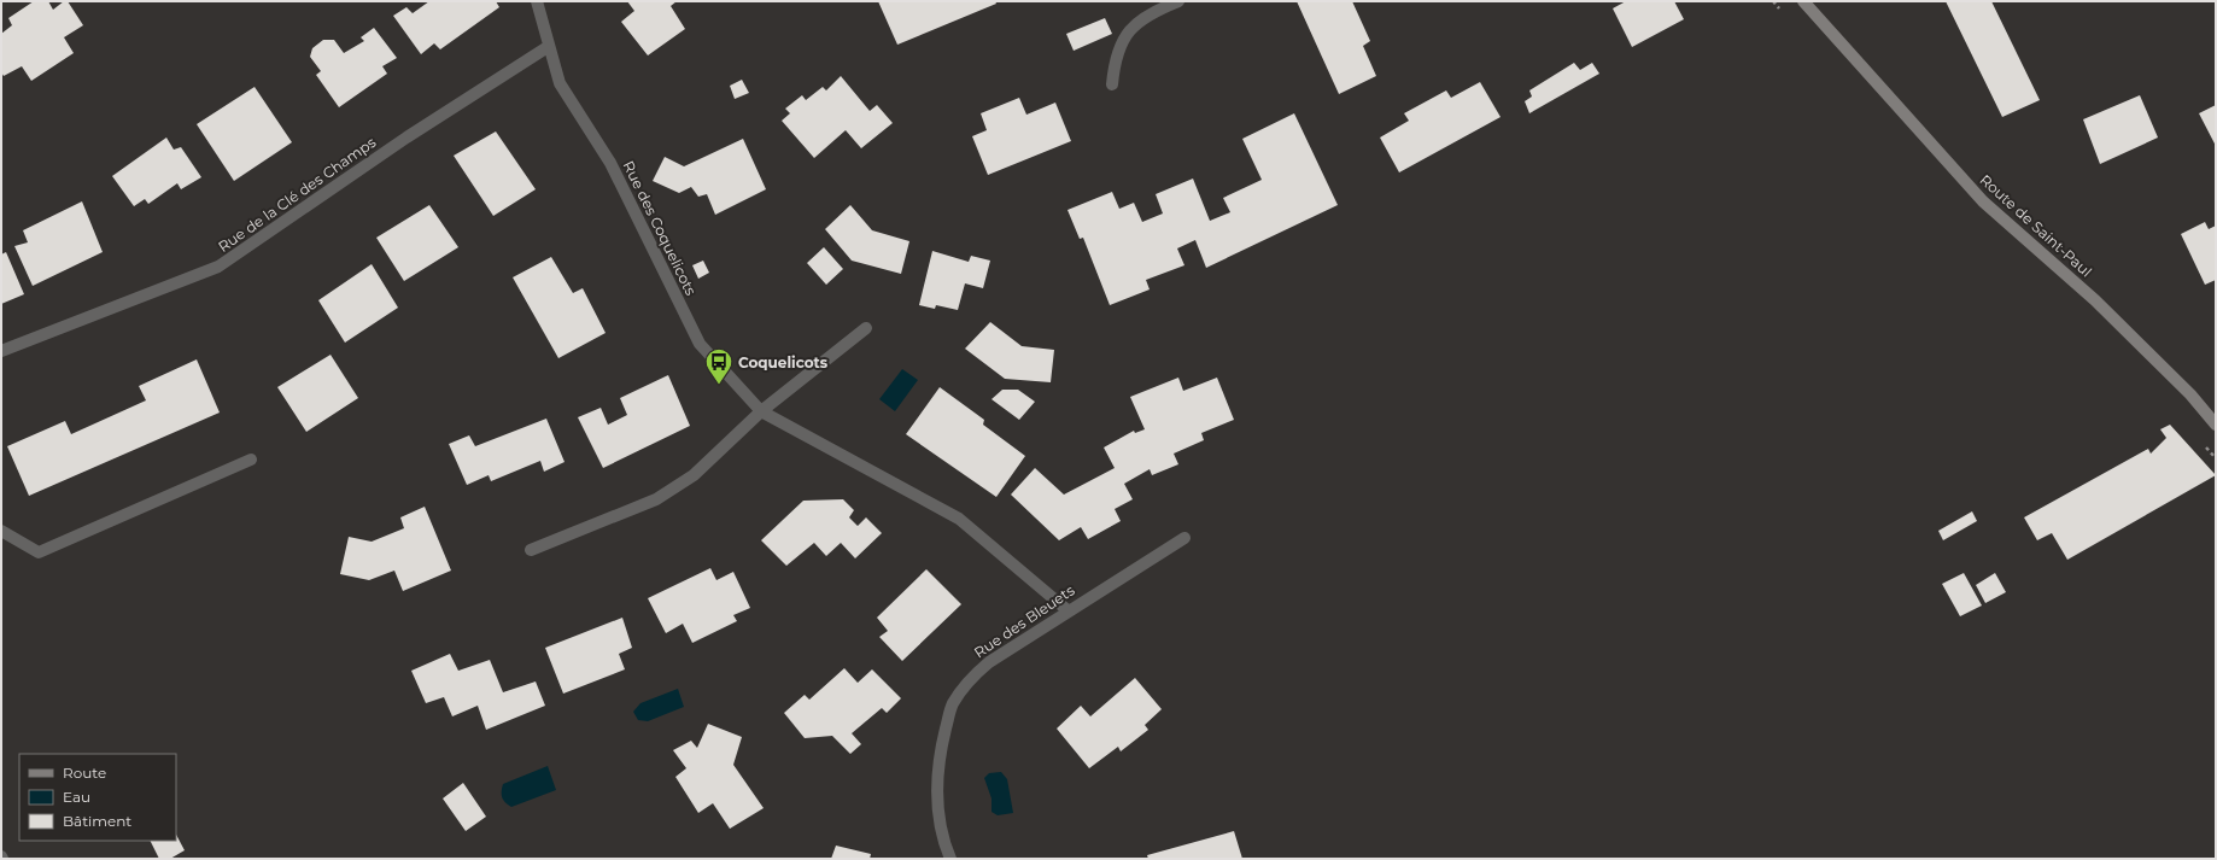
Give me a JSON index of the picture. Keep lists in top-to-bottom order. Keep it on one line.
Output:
{"streets":{"street":["Rue de la Clé des Champs","Route de Saint-Paul","Rue des Coquelicots","Rue des Bleuets"]},"crossings":[["Rue de la Clé des Champs","Rue des Coquelicots"],["Rue des Coquelicots","Rue des Bleuets"]],"places":{"bus stop":["Coquelicots"]},"legend":["Route","Eau","Bâtiment"]}
